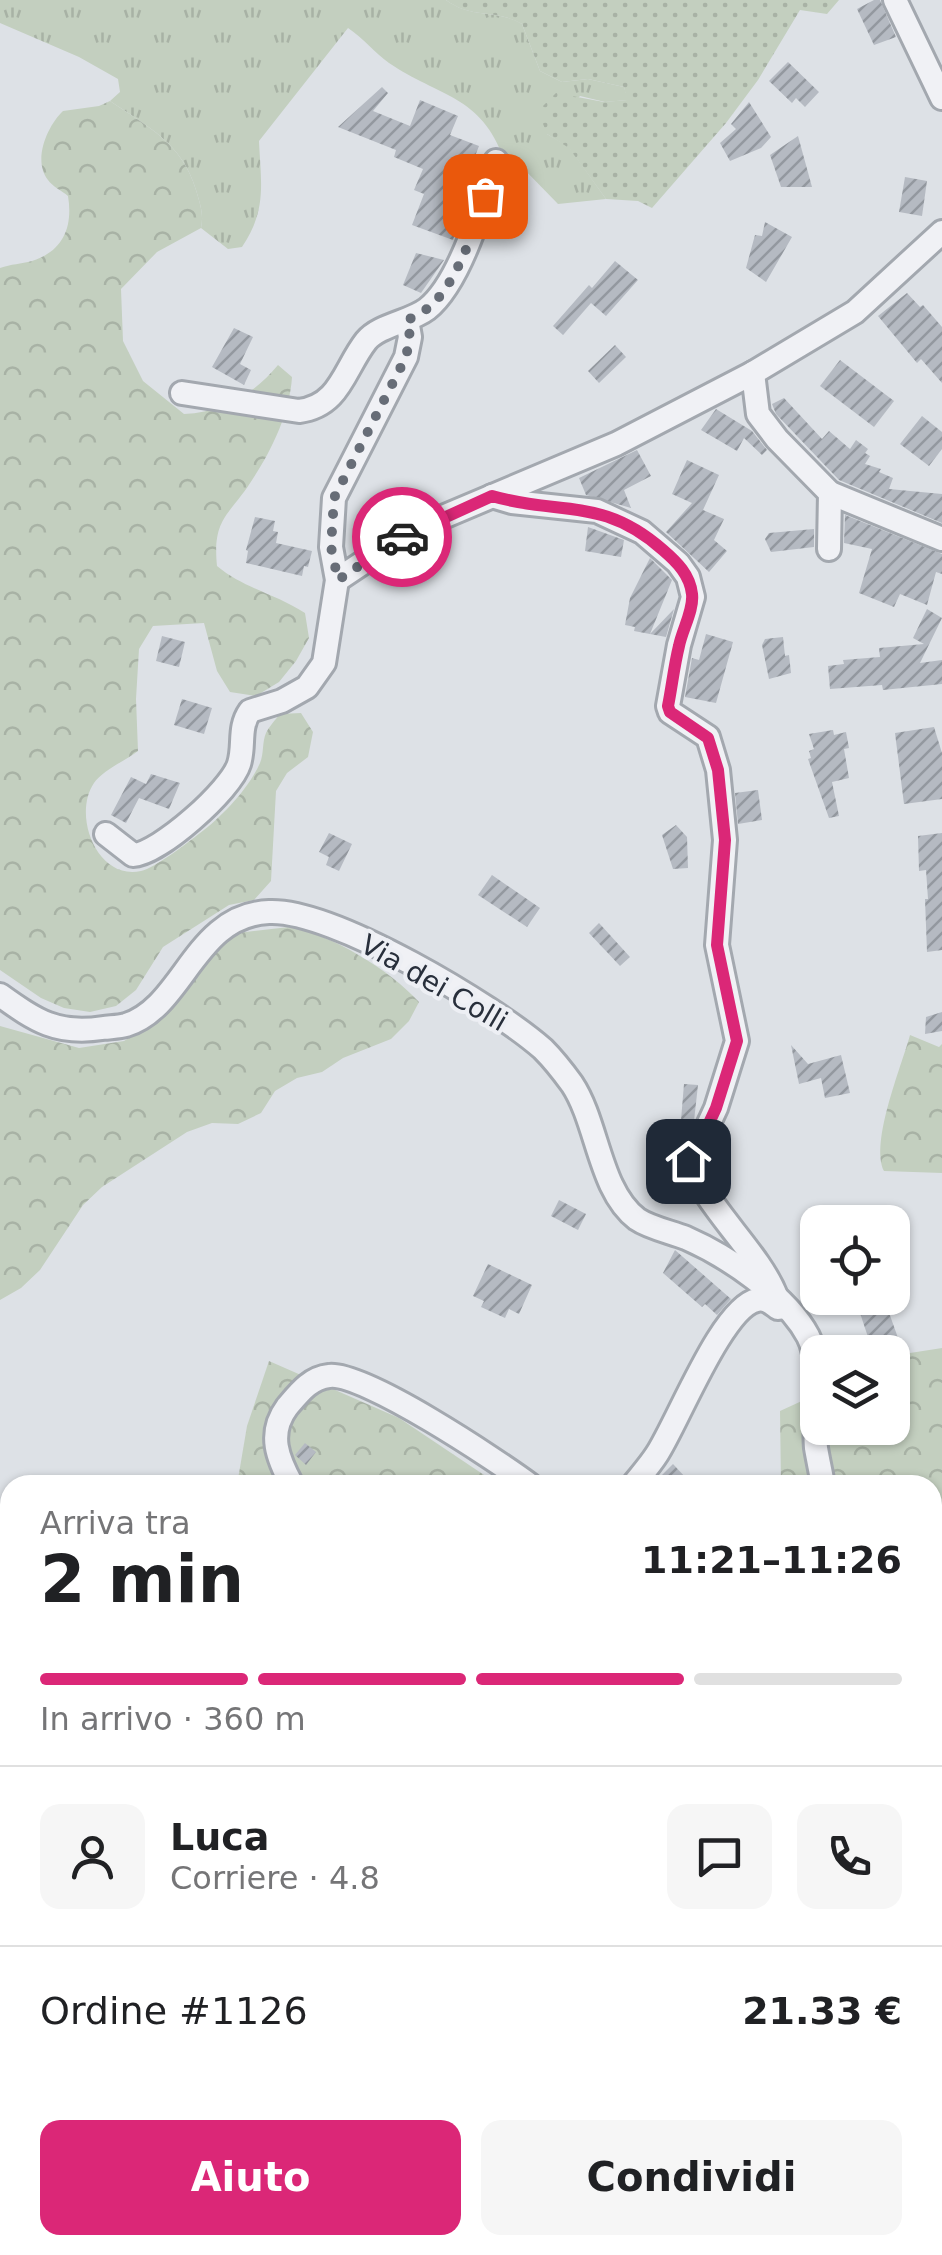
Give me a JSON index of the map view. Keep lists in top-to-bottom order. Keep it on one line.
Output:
{"streets":{"street":["Via dei Colli"]},"page":{"heading":["2 min","Arriva tra","11:21–11:26"],"panel":["Luca","Corriere · 4.8","Ordine #1126","21.33 €"],"bar":"In arrivo · 360 m","buttons":["Aiuto","Condividi"]}}
